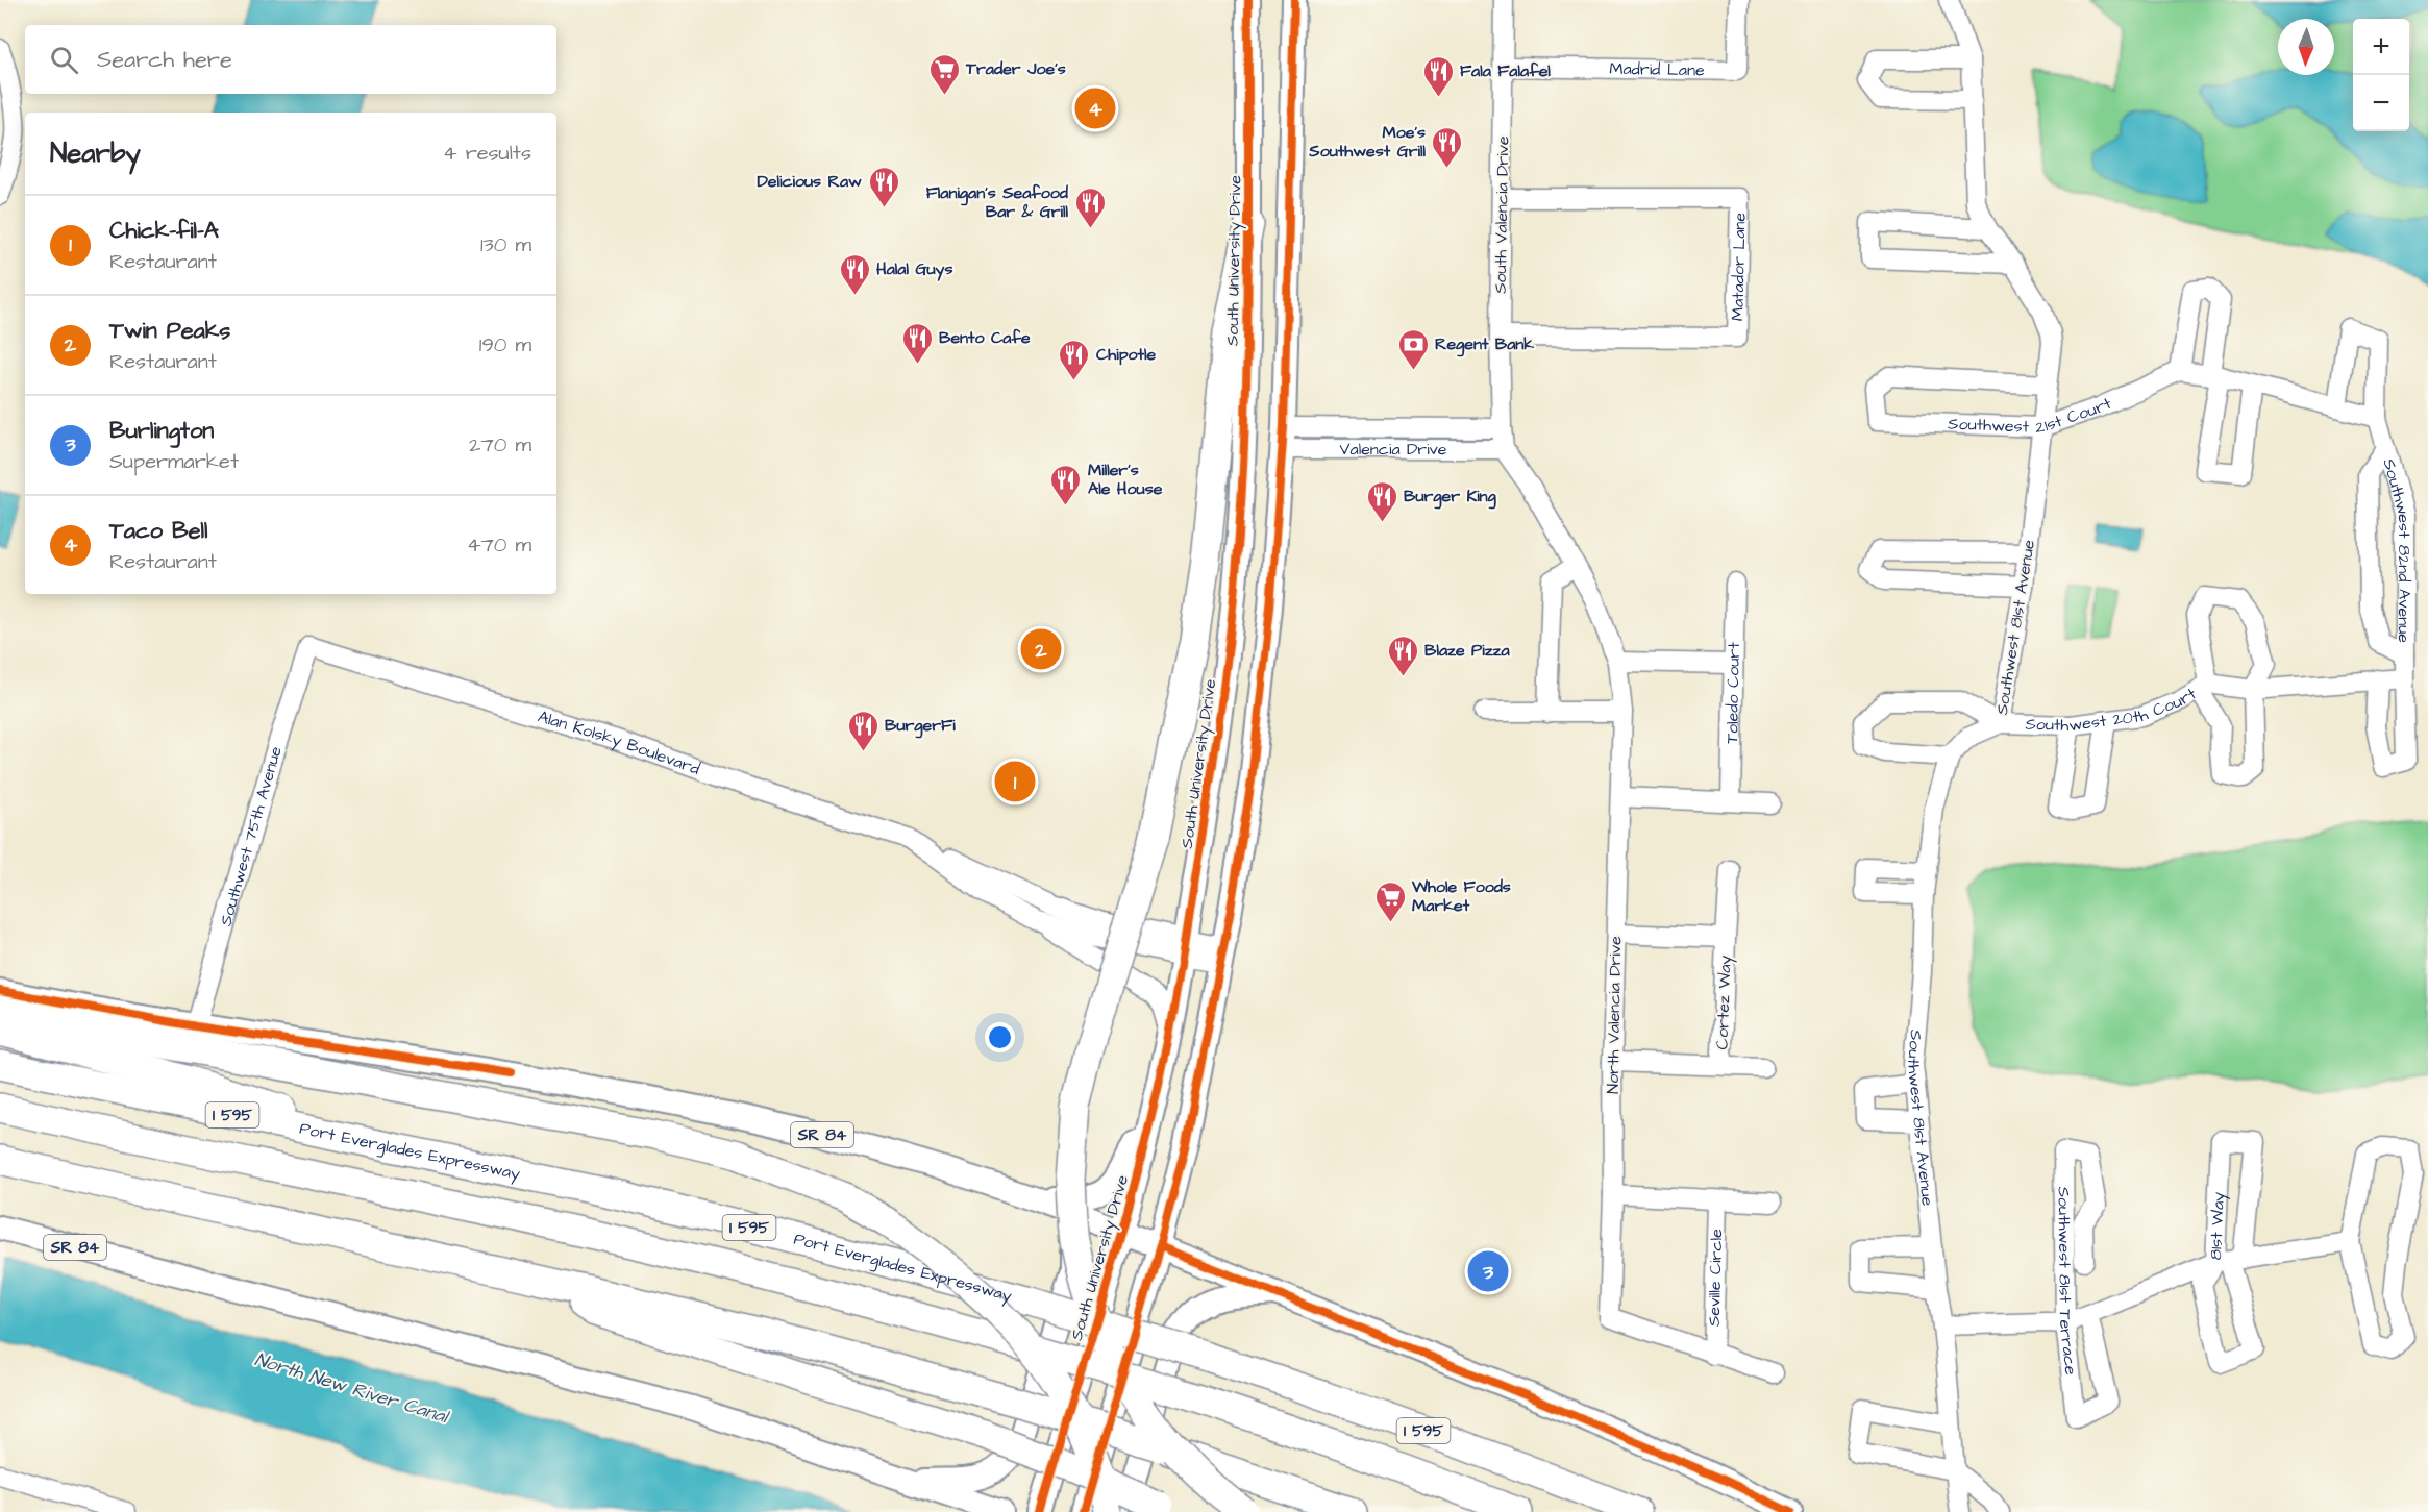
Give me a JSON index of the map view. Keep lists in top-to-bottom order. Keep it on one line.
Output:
{"streets":{"highway":["I 595","Port Everglades Expressway"],"main road":["South University Drive","SR 84"],"street":["Madrid Lane","South Valencia Drive","Matador Lane","Southwest 21st Court","Valencia Drive","Southwest 82nd Avenue","Southwest 81st Avenue","Toledo Court","Southwest 20th Court","Alan Kolsky Boulevard","Southwest 75th Avenue","Cortez Way","North Valencia Drive","81st Way","Seville Circle","Southwest 81st Terrace"]},"crossings":[["Madrid Lane","South Valencia Drive"],["South Valencia Drive","Matador Lane"],["South Valencia Drive","Valencia Drive"],["South Valencia Drive","North Valencia Drive"],["South University Drive","Alan Kolsky Boulevard"],["South University Drive","SR 84"],["Southwest 21st Court","Southwest 81st Avenue"],["Valencia Drive","North Valencia Drive"],["Southwest 82nd Avenue","Southwest 20th Court"],["Southwest 81st Avenue","Southwest 20th Court"],["Alan Kolsky Boulevard","Southwest 75th Avenue"],["Southwest 75th Avenue","SR 84"],["Cortez Way","North Valencia Drive"],["North Valencia Drive","Seville Circle"]],"water":["North New River Canal"],"places":{"supermarket":["Trader Joe's","Whole Foods Market"],"restaurant":["Fala Falafel","Moe's Southwest Grill","Delicious Raw","Flanigan's Seafood Bar & Grill","Halal Guys","Bento Cafe","Chipotle","Miller's Ale House","Burger King","Blaze Pizza","BurgerFi"],"bank":["Regent Bank"]},"north":"bottom","page":{"map_buttons":["+","−"],"search":"Search here","pins":["4","2","1","3"],"heading":["Nearby","4 results"],"list":[{"mark":"1","name":"Chick-fil-A","note":"Restaurant","value":"130 m"},{"mark":"2","name":"Twin Peaks","note":"Restaurant","value":"190 m"},{"mark":"3","name":"Burlington","note":"Supermarket","value":"270 m"},{"mark":"4","name":"Taco Bell","note":"Restaurant","value":"470 m"}]}}
